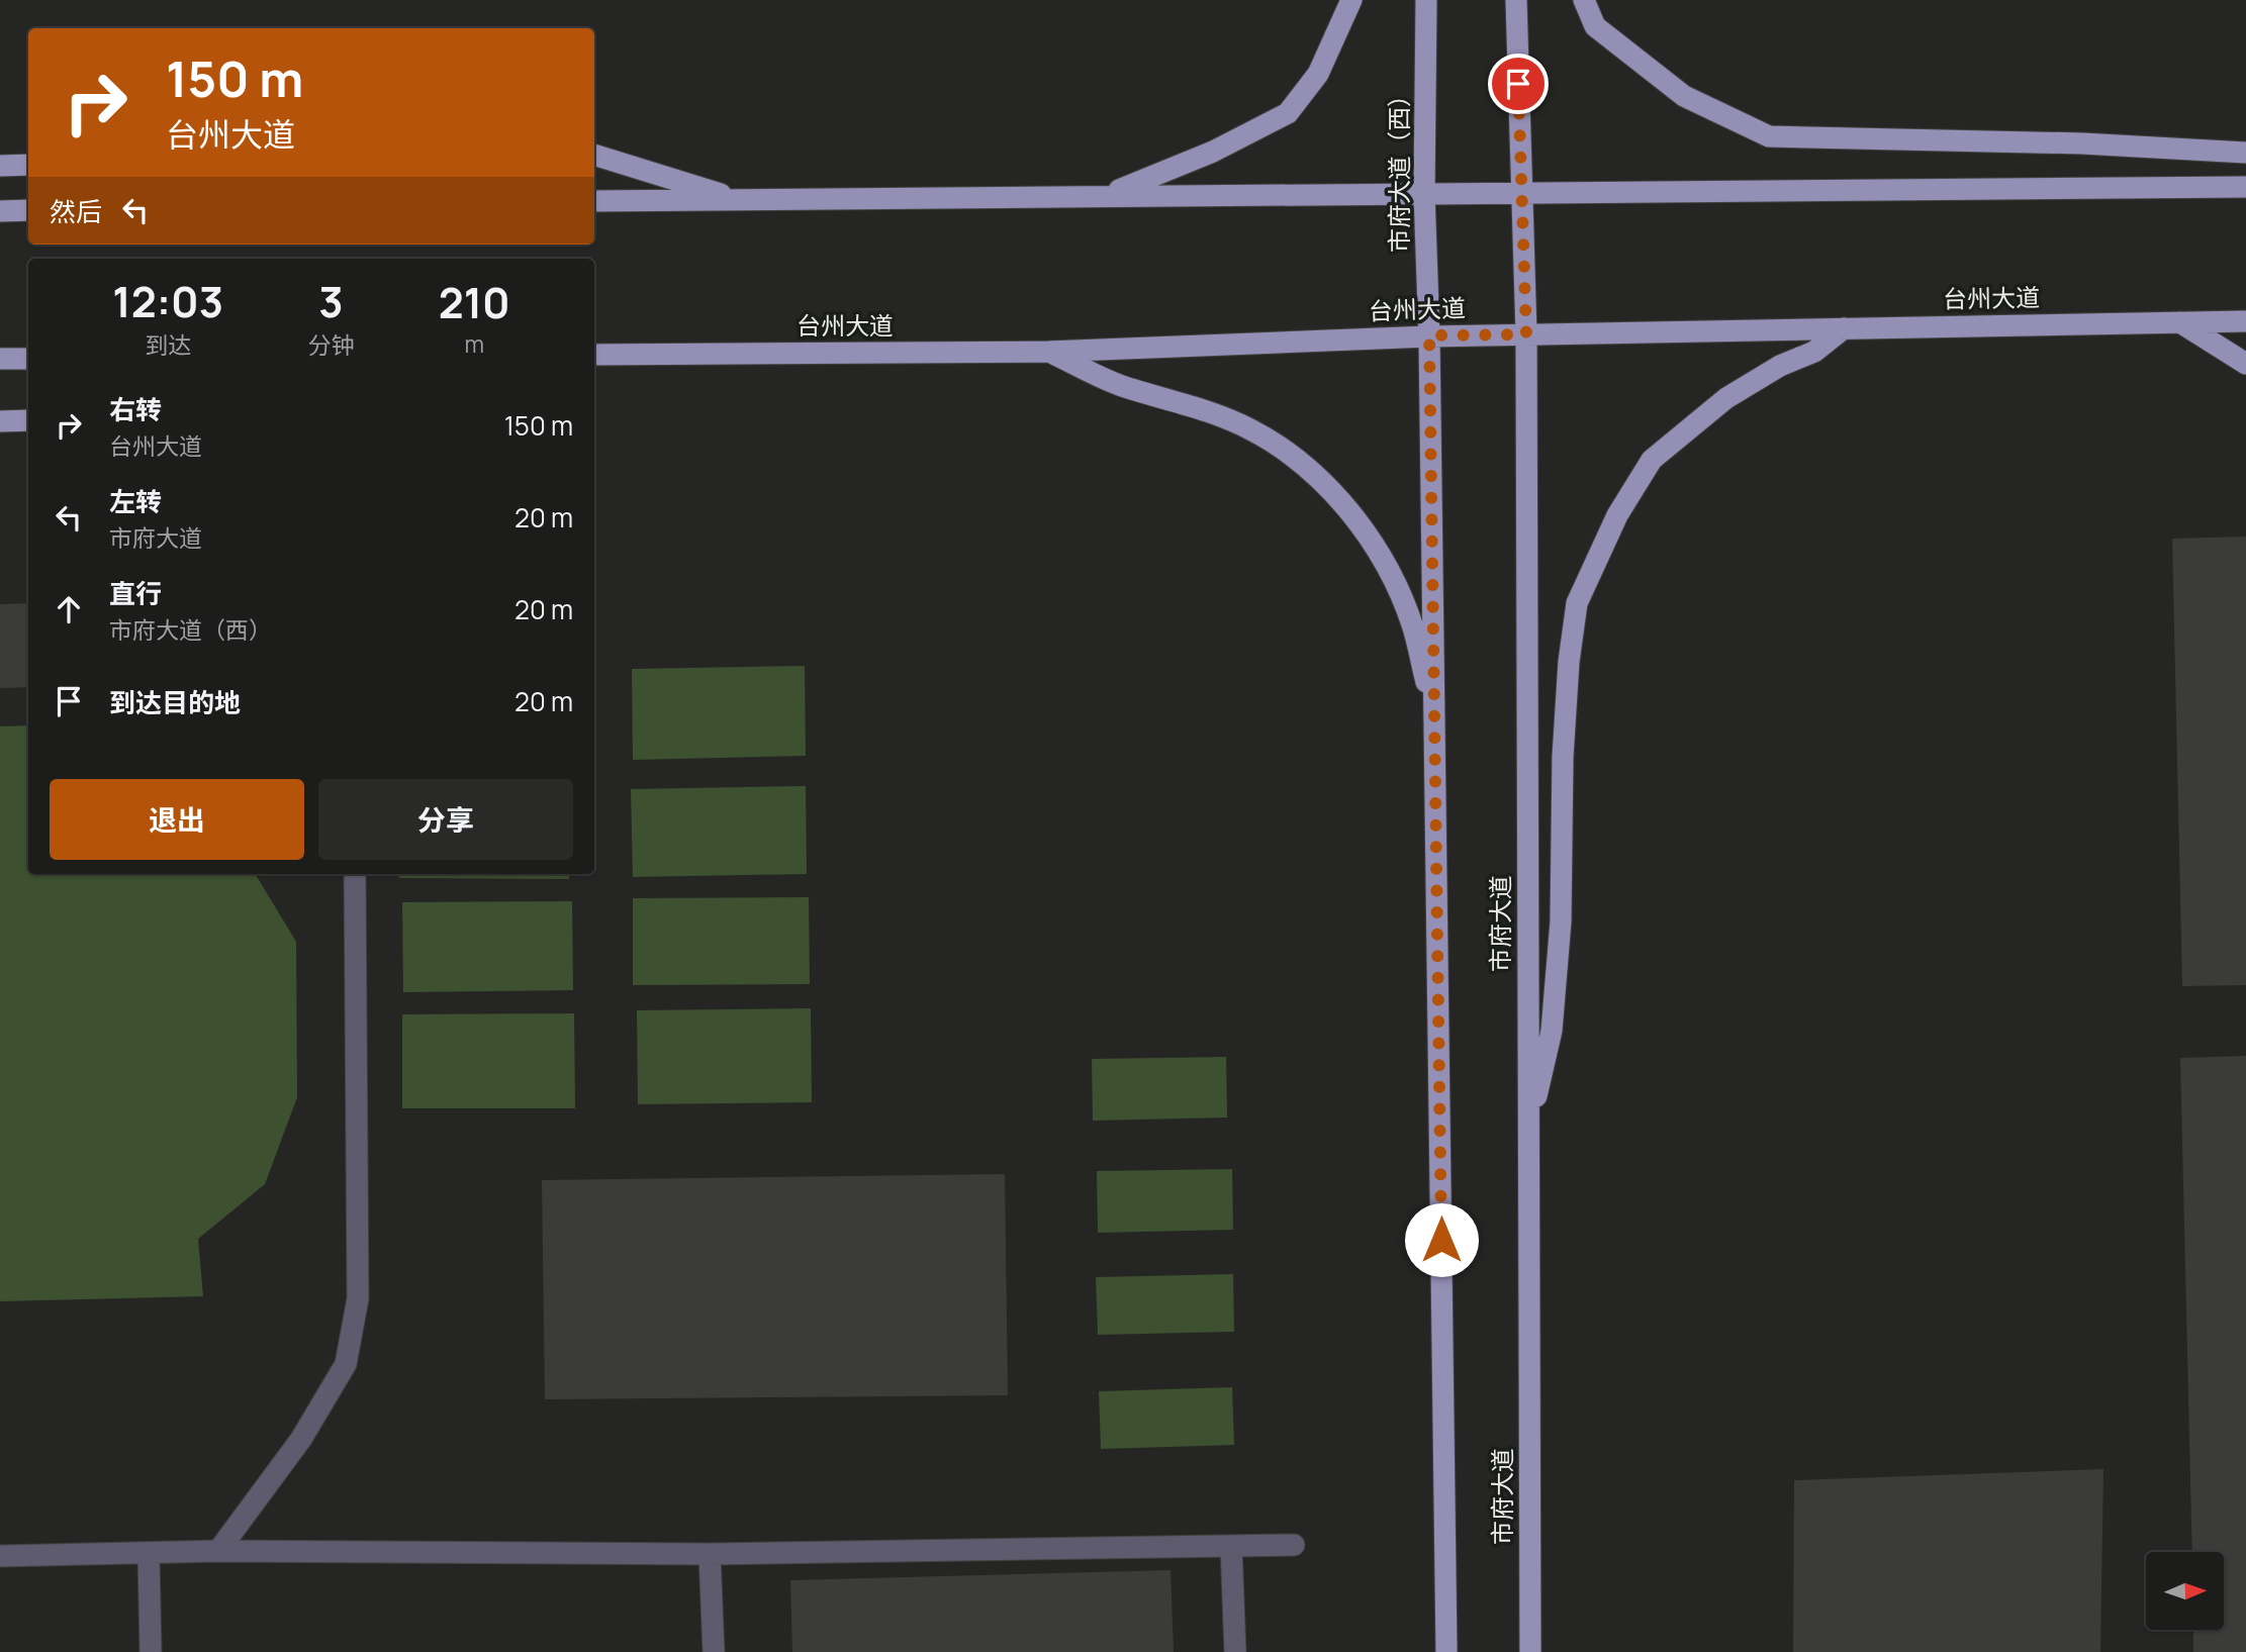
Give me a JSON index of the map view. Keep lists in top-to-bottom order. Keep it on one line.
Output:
{"streets":{"main road":["市府大道（西）","台州大道","市府大道"]},"crossings":[["市府大道（西）","台州大道"],["台州大道","市府大道"]],"north":"right","page":{"turn":["150 m","台州大道"],"then":"然后","eta":["12:03","到达","3","分钟","210","m"],"list":[{"name":"右转","note":"台州大道","value":"150 m"},{"name":"左转","note":"市府大道","value":"20 m"},{"name":"直行","note":"市府大道（西）","value":"20 m"},{"name":"到达目的地","value":"20 m"}],"buttons":["退出","分享"]}}
